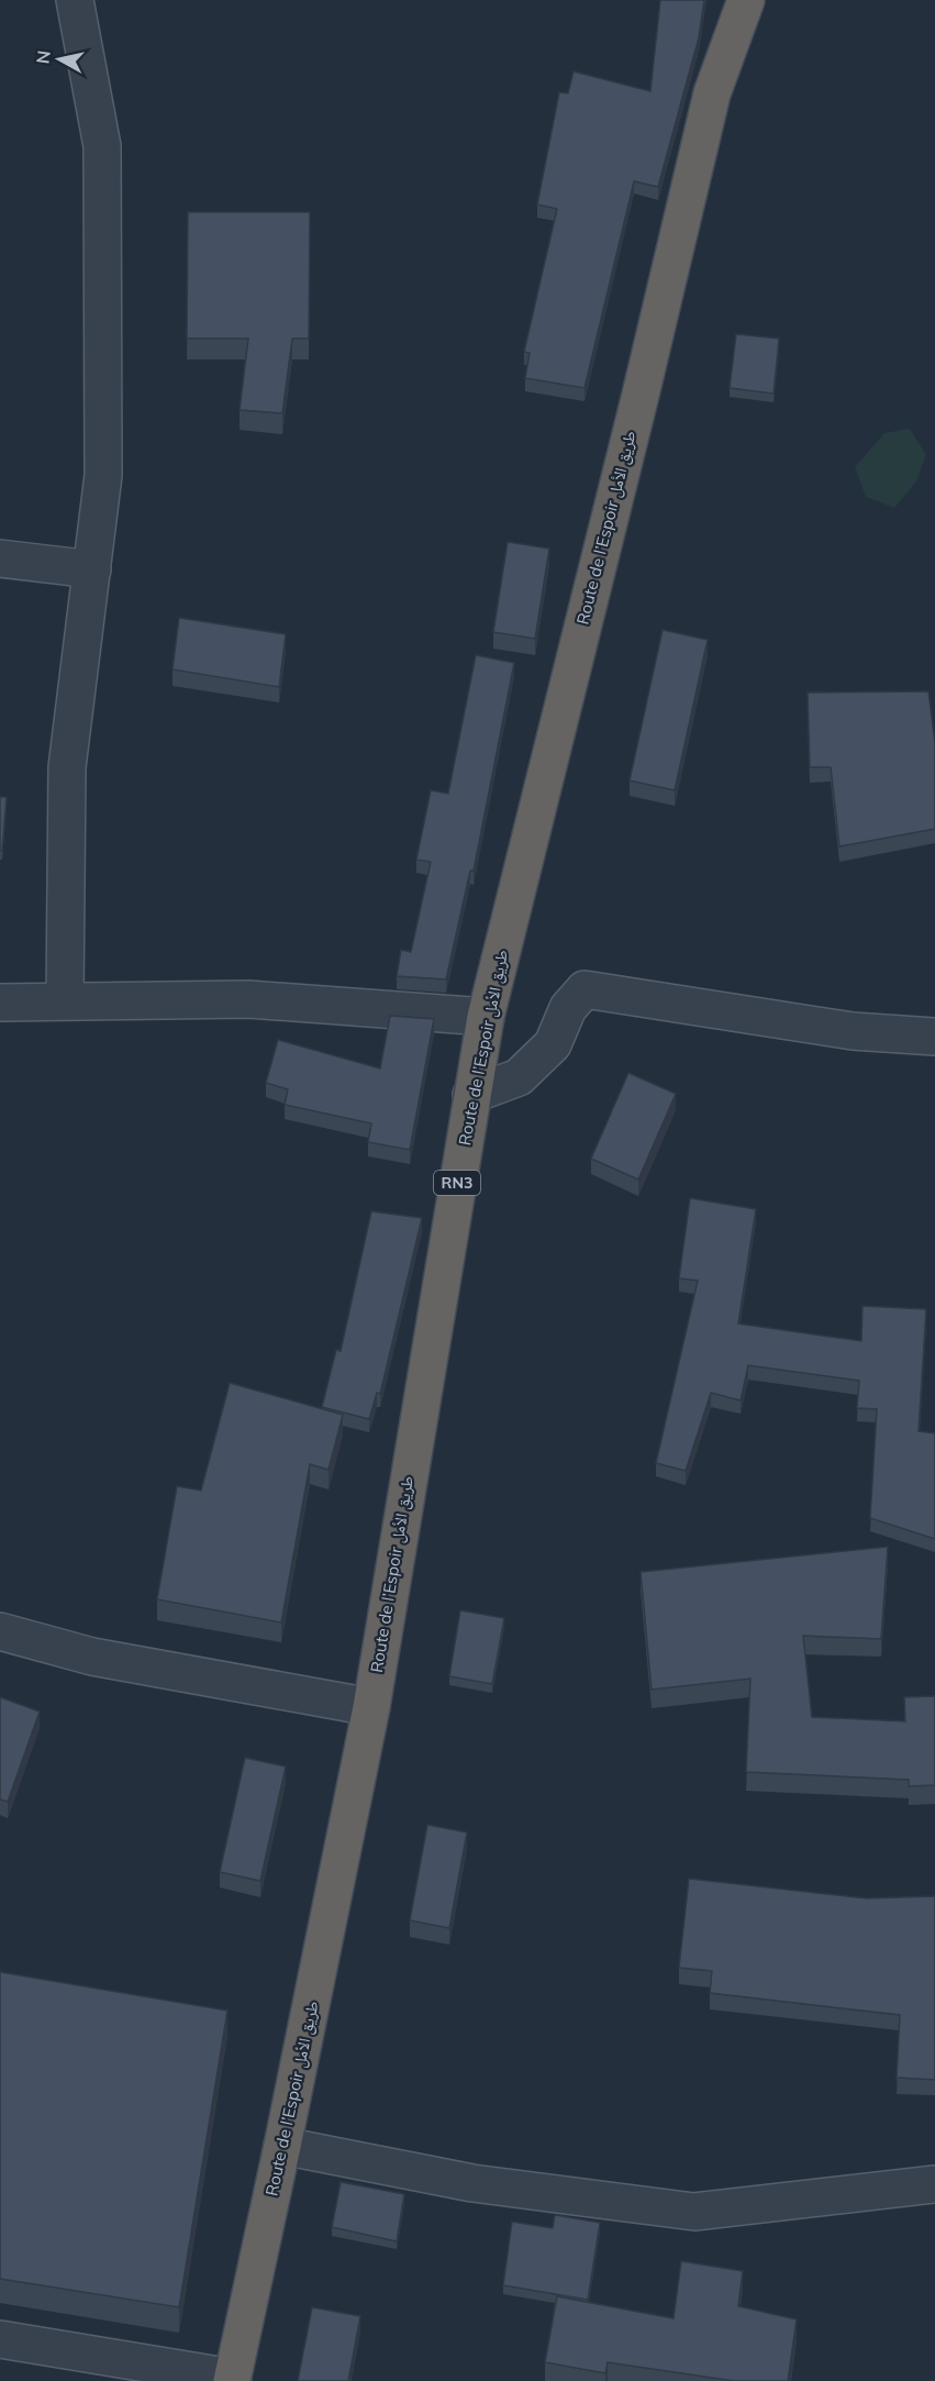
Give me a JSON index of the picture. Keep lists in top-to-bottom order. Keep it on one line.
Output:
{"streets":{"highway":["Route de l’Espoir طريق الأمل","RN3"]},"north":"left"}
